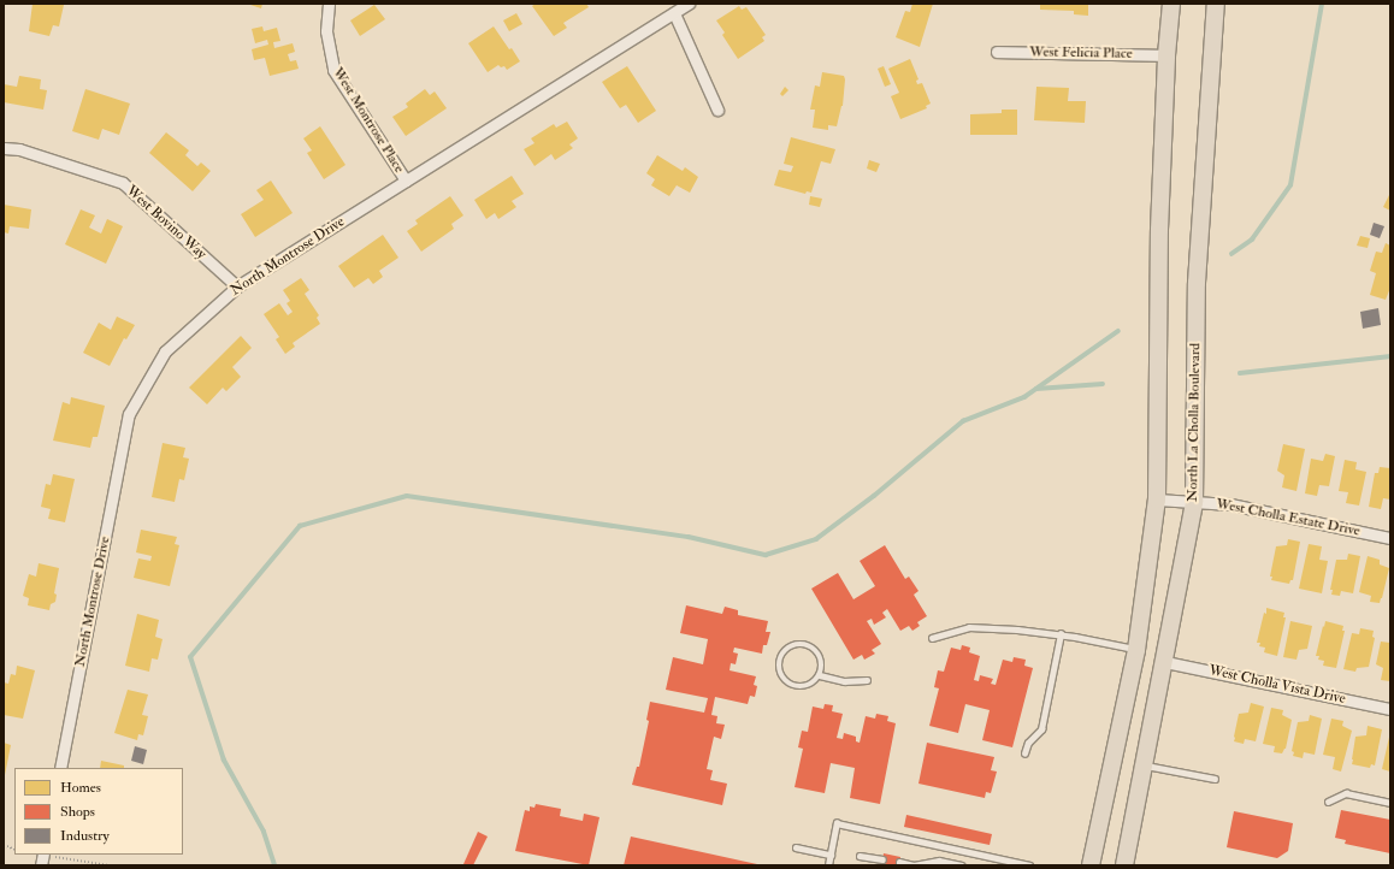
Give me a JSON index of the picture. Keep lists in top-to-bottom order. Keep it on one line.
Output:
{"streets":{"main road":["North La Cholla Boulevard"],"street":["West Felicia Place","West Montrose Place","West Bovino Way","North Montrose Drive","West Cholla Estate Drive","West Cholla Vista Drive"]},"crossings":[["West Montrose Place","North Montrose Drive"],["West Bovino Way","North Montrose Drive"],["North La Cholla Boulevard","West Cholla Estate Drive"],["North La Cholla Boulevard","West Cholla Vista Drive"]],"legend":["Homes","Shops","Industry"]}
